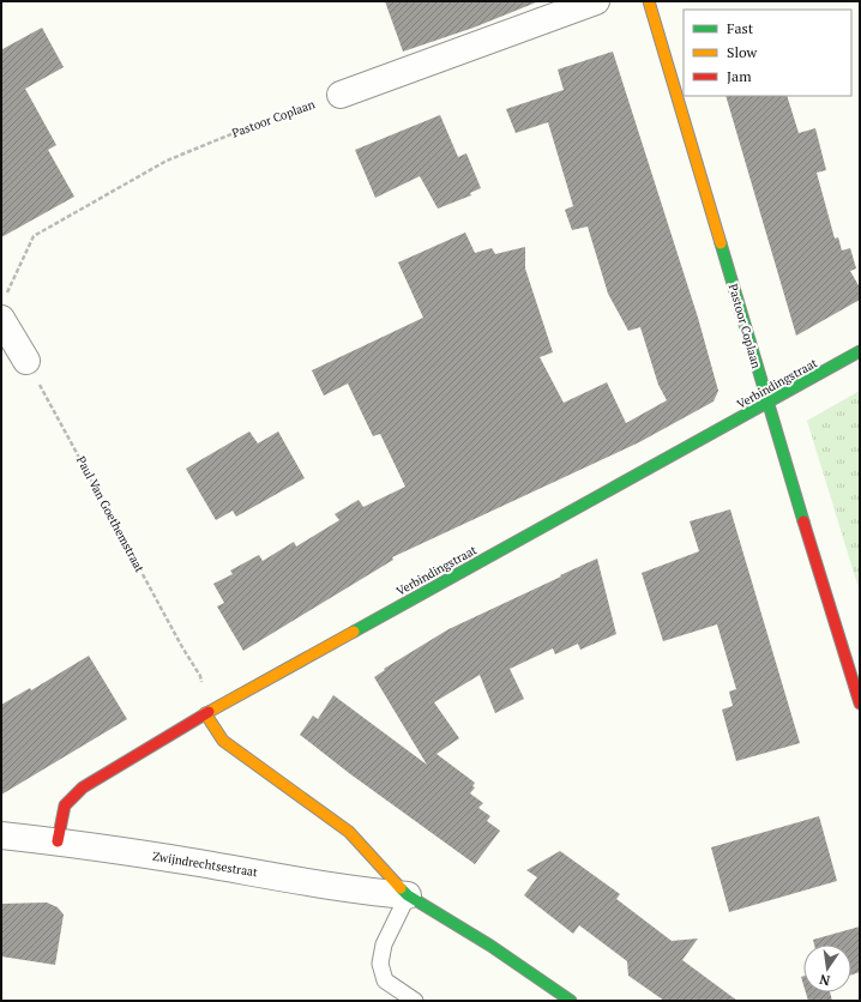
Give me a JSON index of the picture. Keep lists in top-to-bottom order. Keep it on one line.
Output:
{"streets":{"street":["Pastoor Coplaan","Verbindingstraat","Zwijndrechtsestraat"],"path":["Paul Van Goethemstraat"]},"crossings":[["Pastoor Coplaan","Verbindingstraat"],["Verbindingstraat","Paul Van Goethemstraat"],["Verbindingstraat","Zwijndrechtsestraat"],["Paul Van Goethemstraat","Zwijndrechtsestraat"]],"legend":["Fast","Slow","Jam"],"north":"bottom"}
